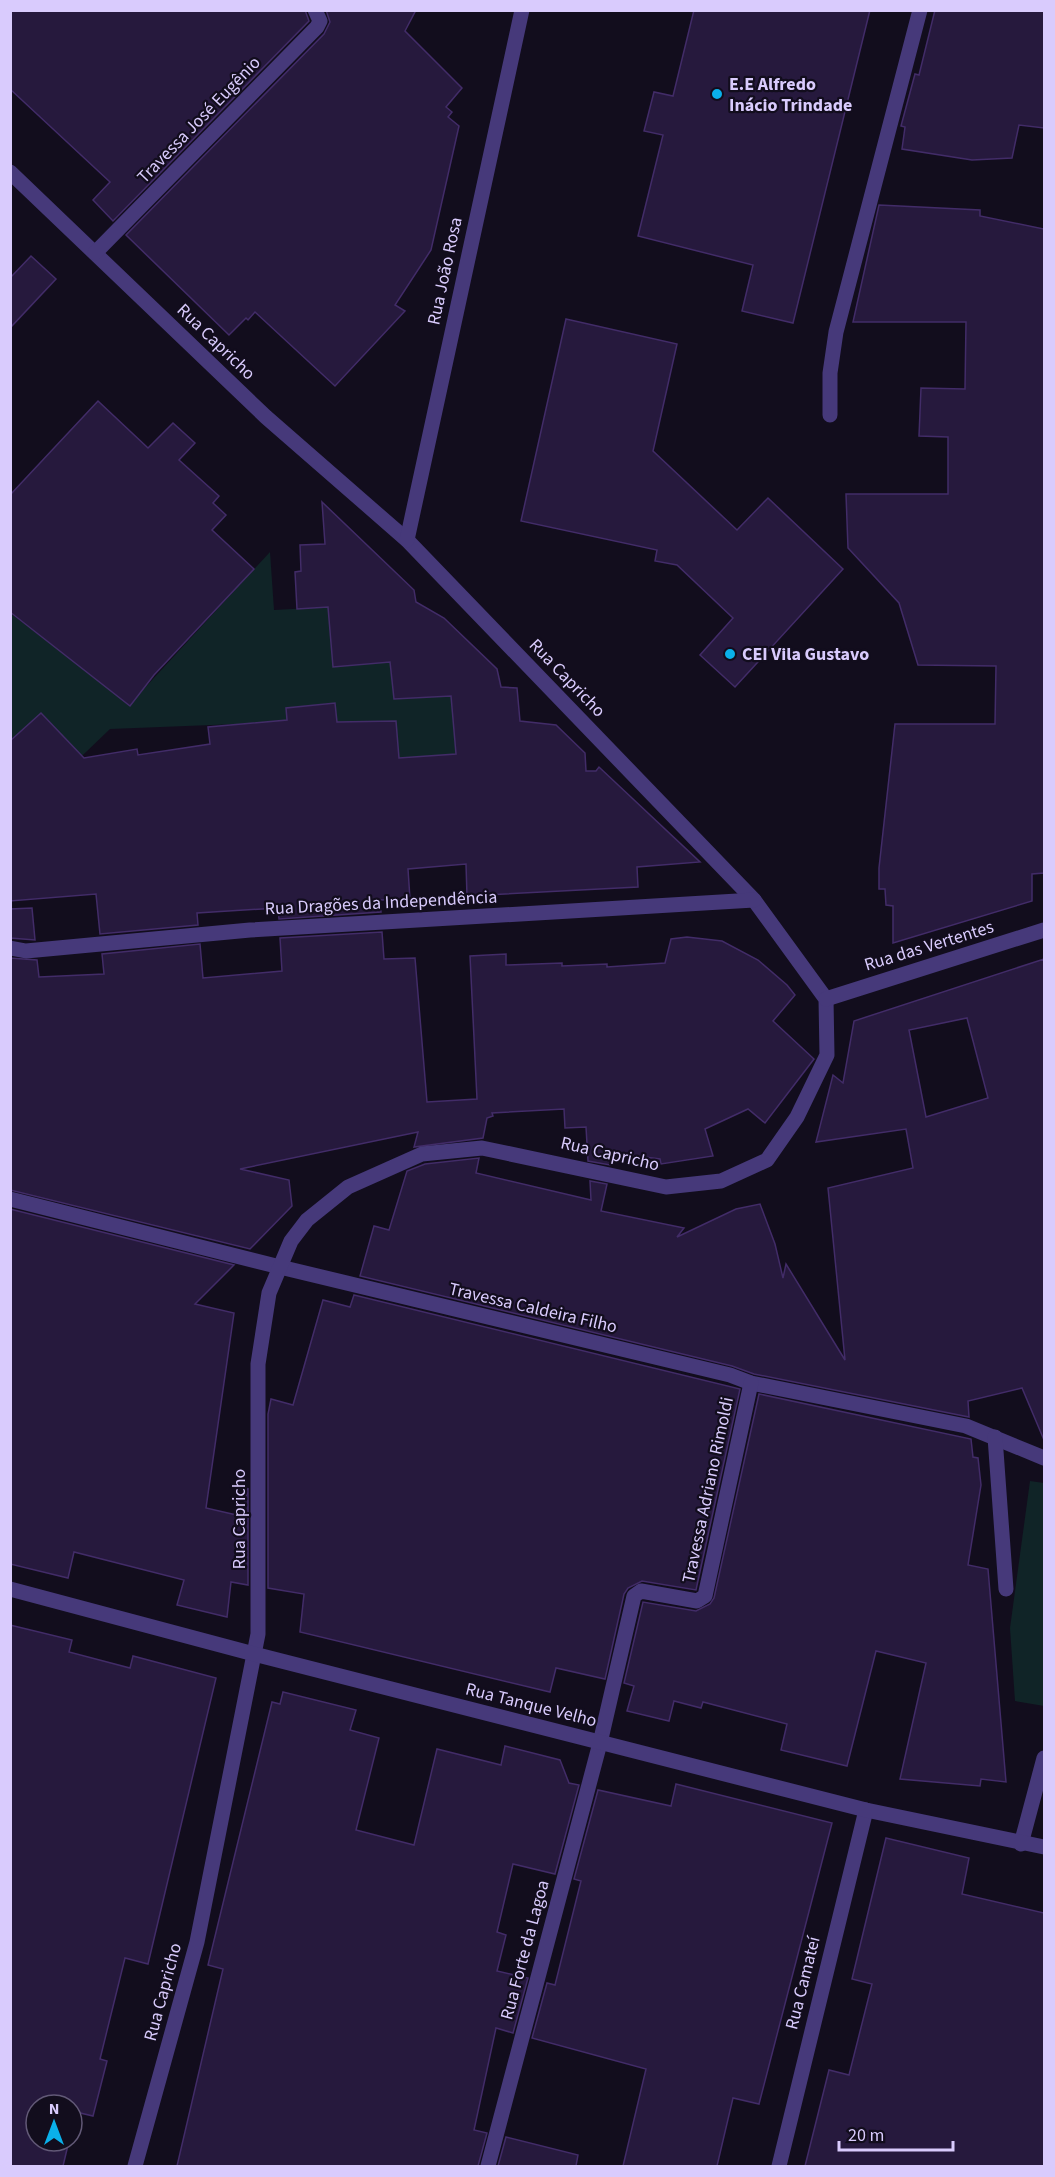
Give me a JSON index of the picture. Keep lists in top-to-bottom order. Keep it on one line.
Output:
{"streets":{"street":["Travessa José Eugênio","Rua João Rosa","Rua Capricho","Rua Dragões da Independência","Rua das Vertentes","Travessa Caldeira Filho","Travessa Adriano Rimoldi","Rua Tanque Velho","Rua Forte da Lagoa","Rua Camateí"]},"crossings":[["Travessa José Eugênio","Rua Capricho"],["Rua João Rosa","Rua Capricho"],["Rua Capricho","Rua Dragões da Independência"],["Rua Capricho","Rua das Vertentes"],["Rua Capricho","Travessa Caldeira Filho"],["Rua Capricho","Rua Tanque Velho"],["Travessa Caldeira Filho","Travessa Adriano Rimoldi"],["Travessa Adriano Rimoldi","Rua Tanque Velho"],["Travessa Adriano Rimoldi","Rua Forte da Lagoa"],["Rua Tanque Velho","Rua Forte da Lagoa"],["Rua Tanque Velho","Rua Camateí"]],"places":["E.E Alfredo Inácio Trindade","CEI Vila Gustavo"],"scale_bar":"20 m","north":"top"}
